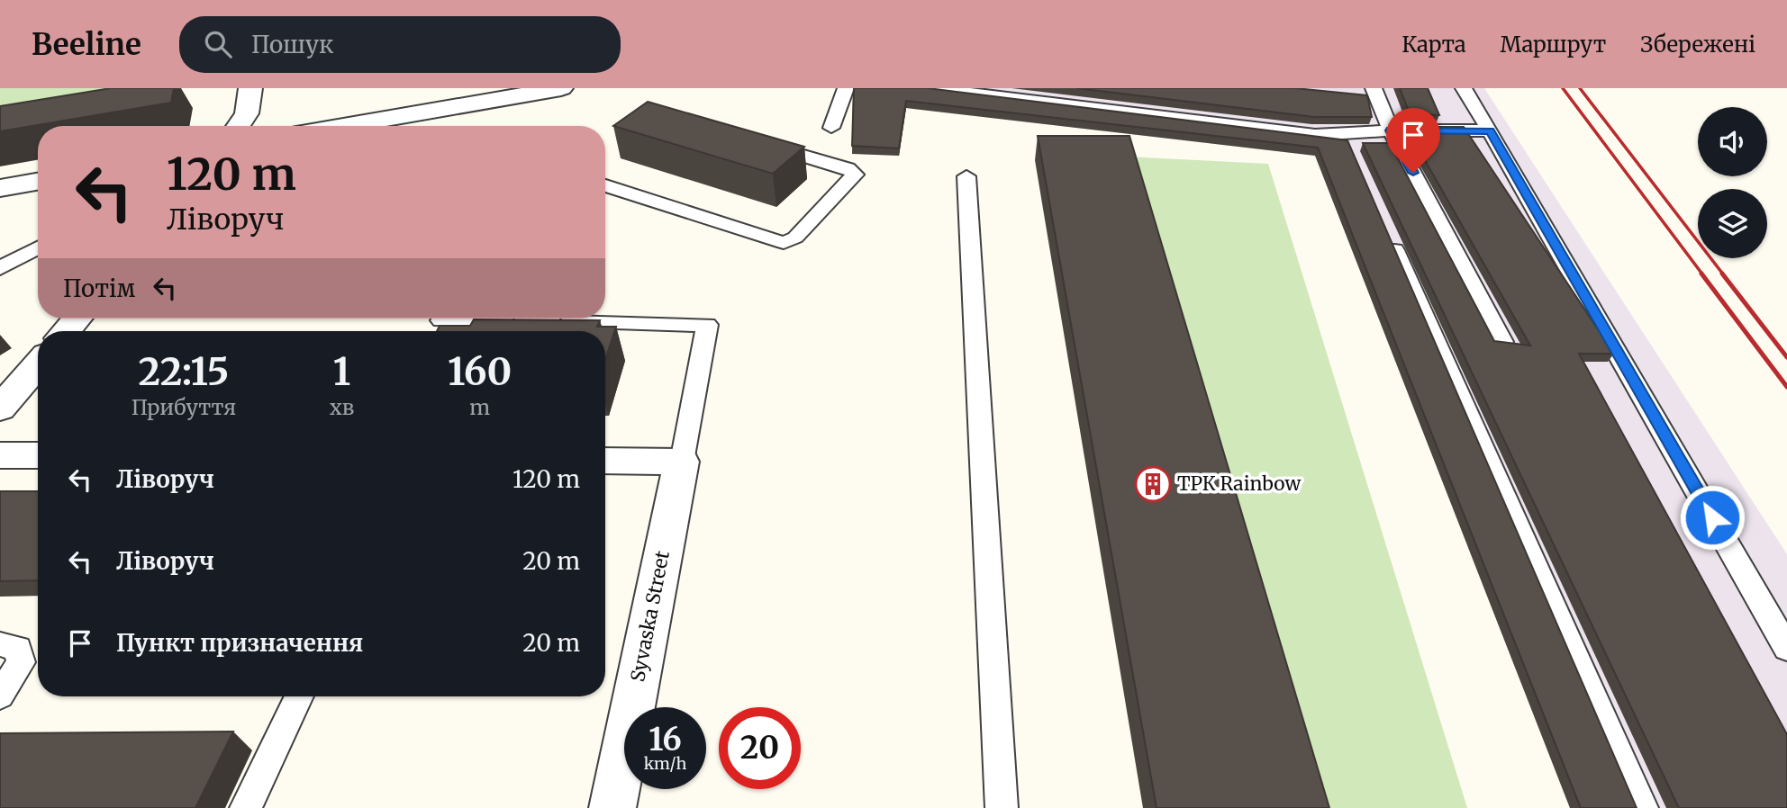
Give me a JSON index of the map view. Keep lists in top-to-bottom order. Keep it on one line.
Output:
{"streets":{"street":["Syvaska Street"]},"places":{"building":["ТРК Rainbow"]},"page":{"header":"Beeline","search":"Пошук","nav":["Карта","Маршрут","Збережені"],"turn":["120 m","Ліворуч"],"then":"Потім","eta":["22:15","Прибуття","1","хв","160","m"],"list":[{"name":"Ліворуч","value":"120 m"},{"name":"Ліворуч","value":"20 m"},{"name":"Пункт призначення","value":"20 m"}],"speed":"16 km/h","limit":"20"}}
